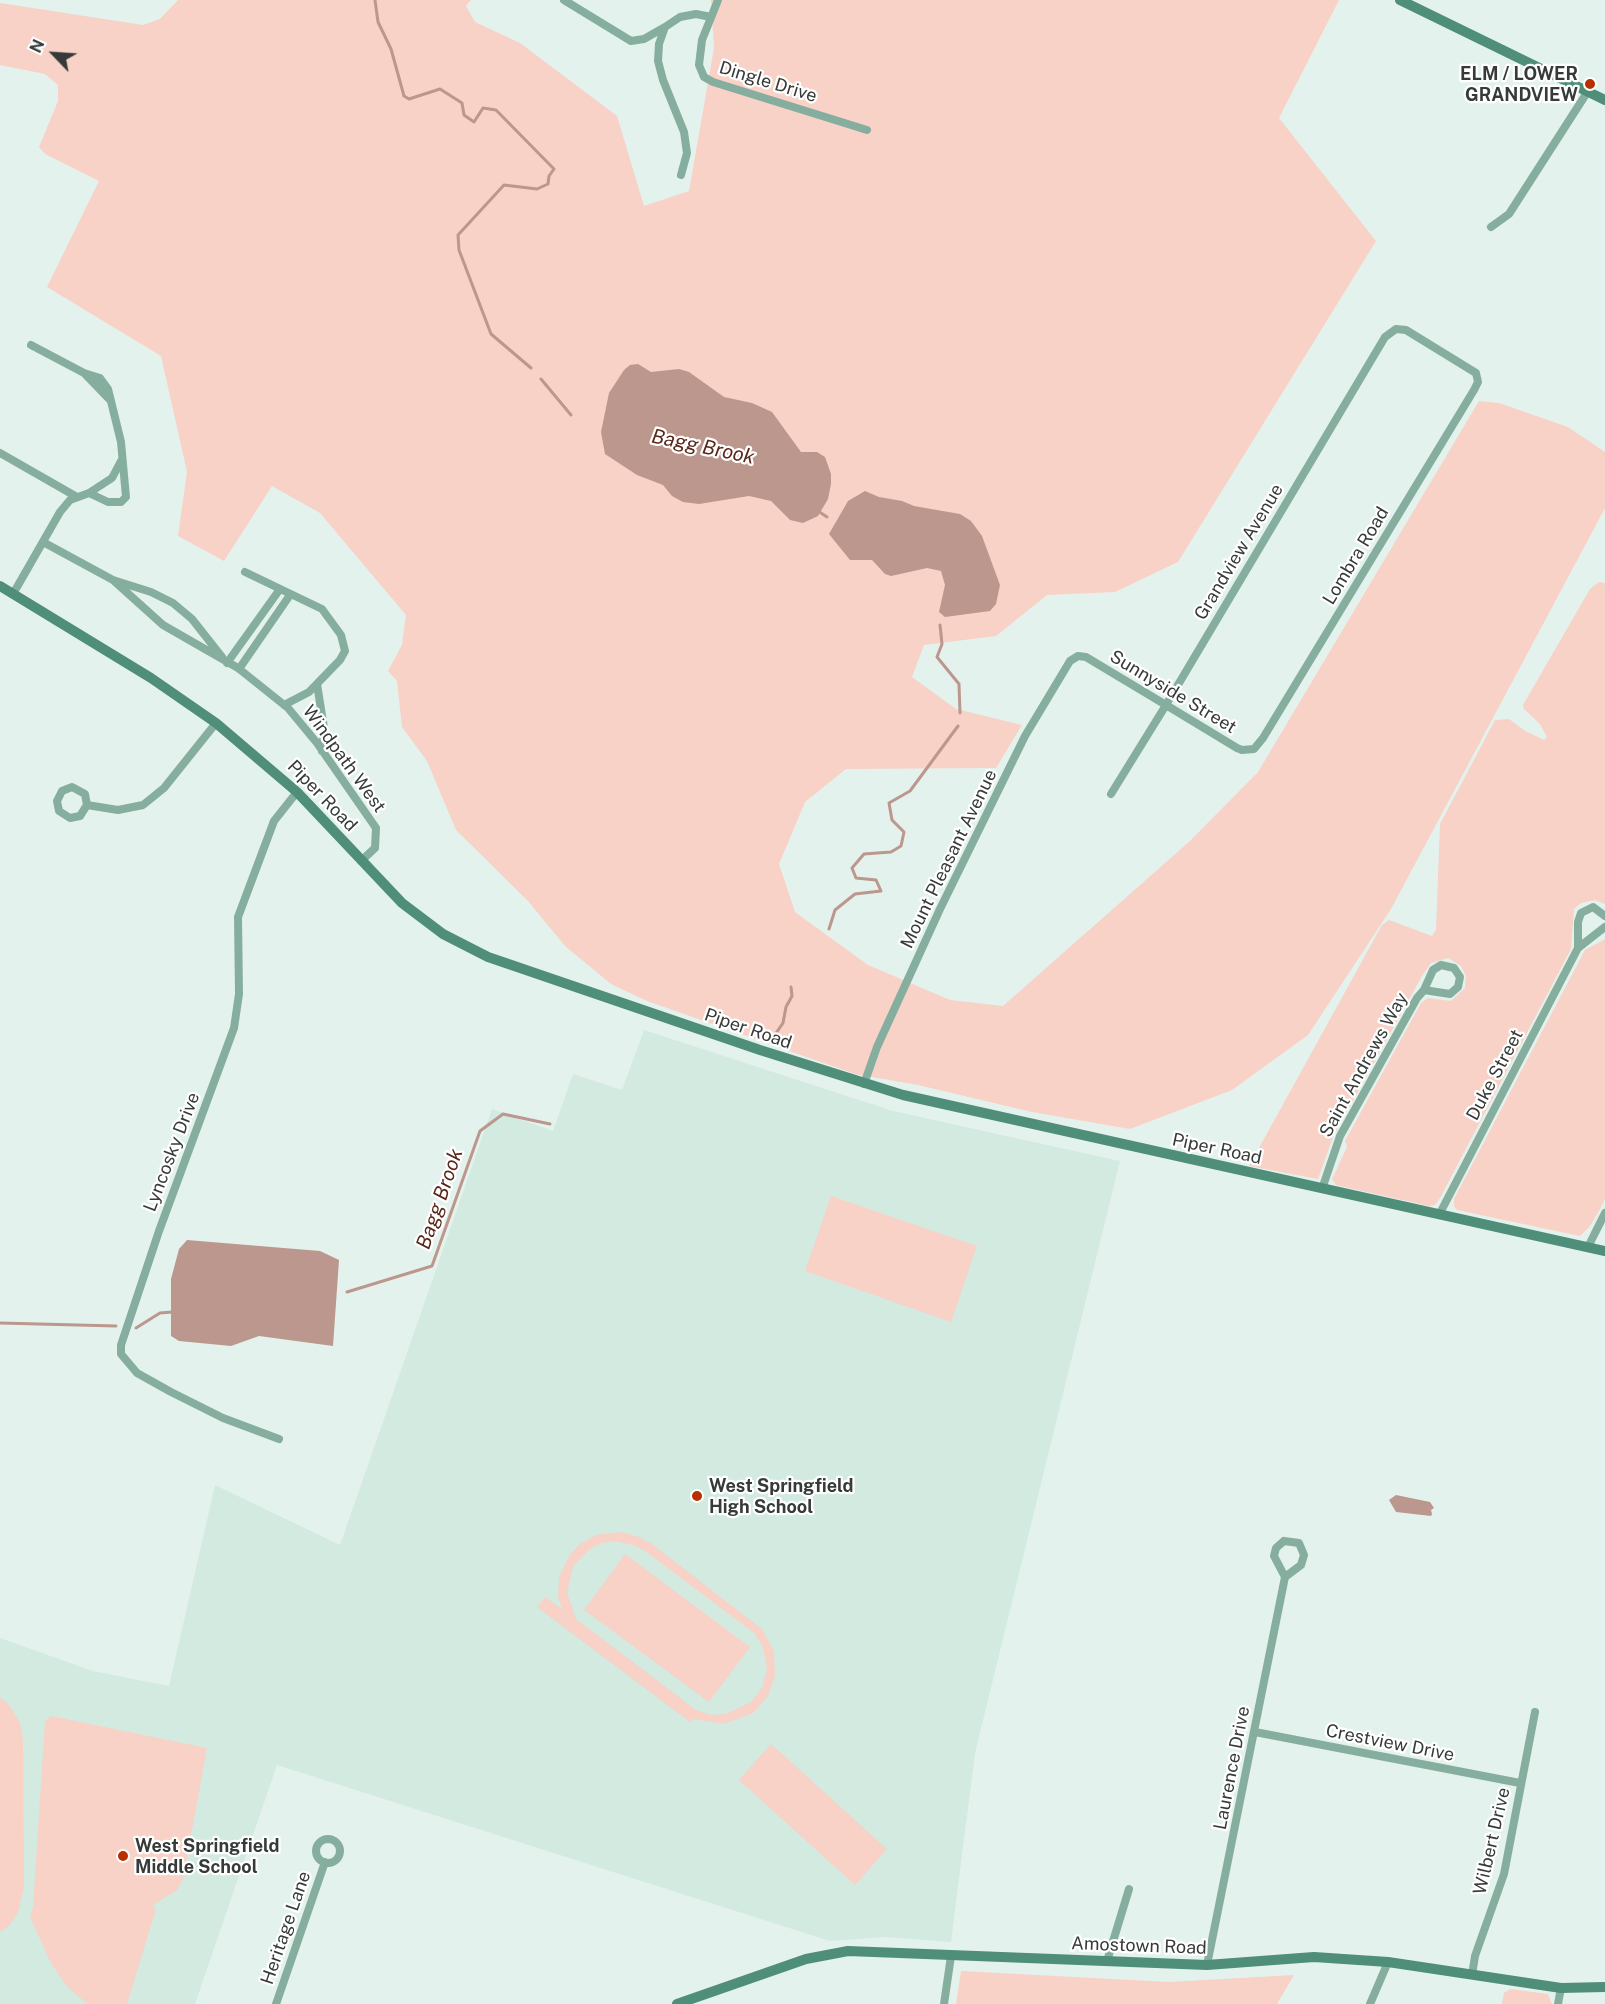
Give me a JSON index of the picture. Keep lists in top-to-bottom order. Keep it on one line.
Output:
{"streets":{"main road":["Piper Road","Amostown Road"],"street":["Dingle Drive","Grandview Avenue","Lombra Road","Sunnyside Street","Windpath West","Mount Pleasant Avenue","Saint Andrews Way","Duke Street","Lyncosky Drive","Crestview Drive","Laurence Drive","Wilbert Drive","Heritage Lane"]},"crossings":[["Grandview Avenue","Lombra Road"],["Grandview Avenue","Sunnyside Street"],["Lombra Road","Sunnyside Street"],["Sunnyside Street","Mount Pleasant Avenue"],["Windpath West","Piper Road"],["Piper Road","Mount Pleasant Avenue"],["Piper Road","Saint Andrews Way"],["Piper Road","Duke Street"],["Piper Road","Lyncosky Drive"],["Crestview Drive","Laurence Drive"],["Crestview Drive","Wilbert Drive"],["Laurence Drive","Amostown Road"],["Wilbert Drive","Amostown Road"]],"water":["Bagg Brook"],"places":["ELM / LOWER GRANDVIEW","West Springfield High School","West Springfield Middle School"],"north":"top left"}
